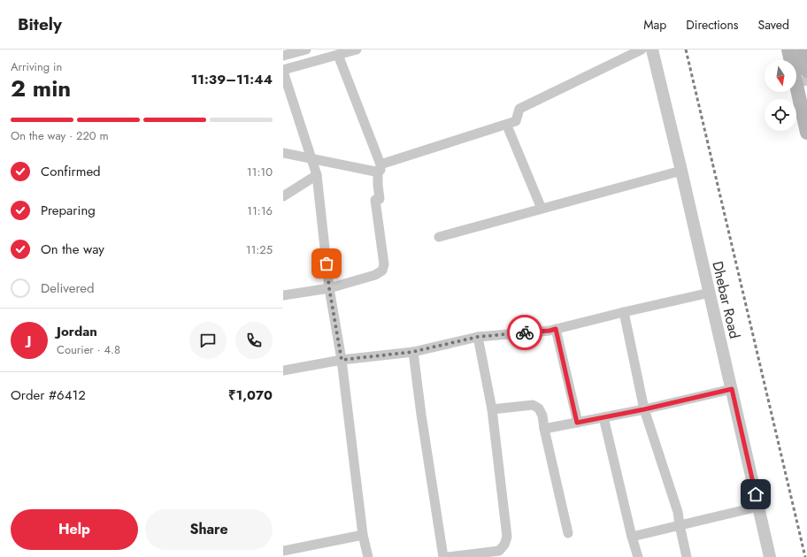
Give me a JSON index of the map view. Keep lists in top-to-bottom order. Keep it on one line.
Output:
{"streets":{"street":["Dhebar Road"]},"north":"bottom","page":{"header":"Bitely","nav":["Map","Directions","Saved"],"heading":["2 min","Arriving in","11:39–11:44"],"panel":["Jordan","Courier · 4.8","Order #6412","₹1,070"],"bar":"On the way · 220 m","list":[["Confirmed","11:10"],["Preparing","11:16"],["On the way","11:25"],"Delivered"],"round":"J","buttons":["Help","Share"]}}
